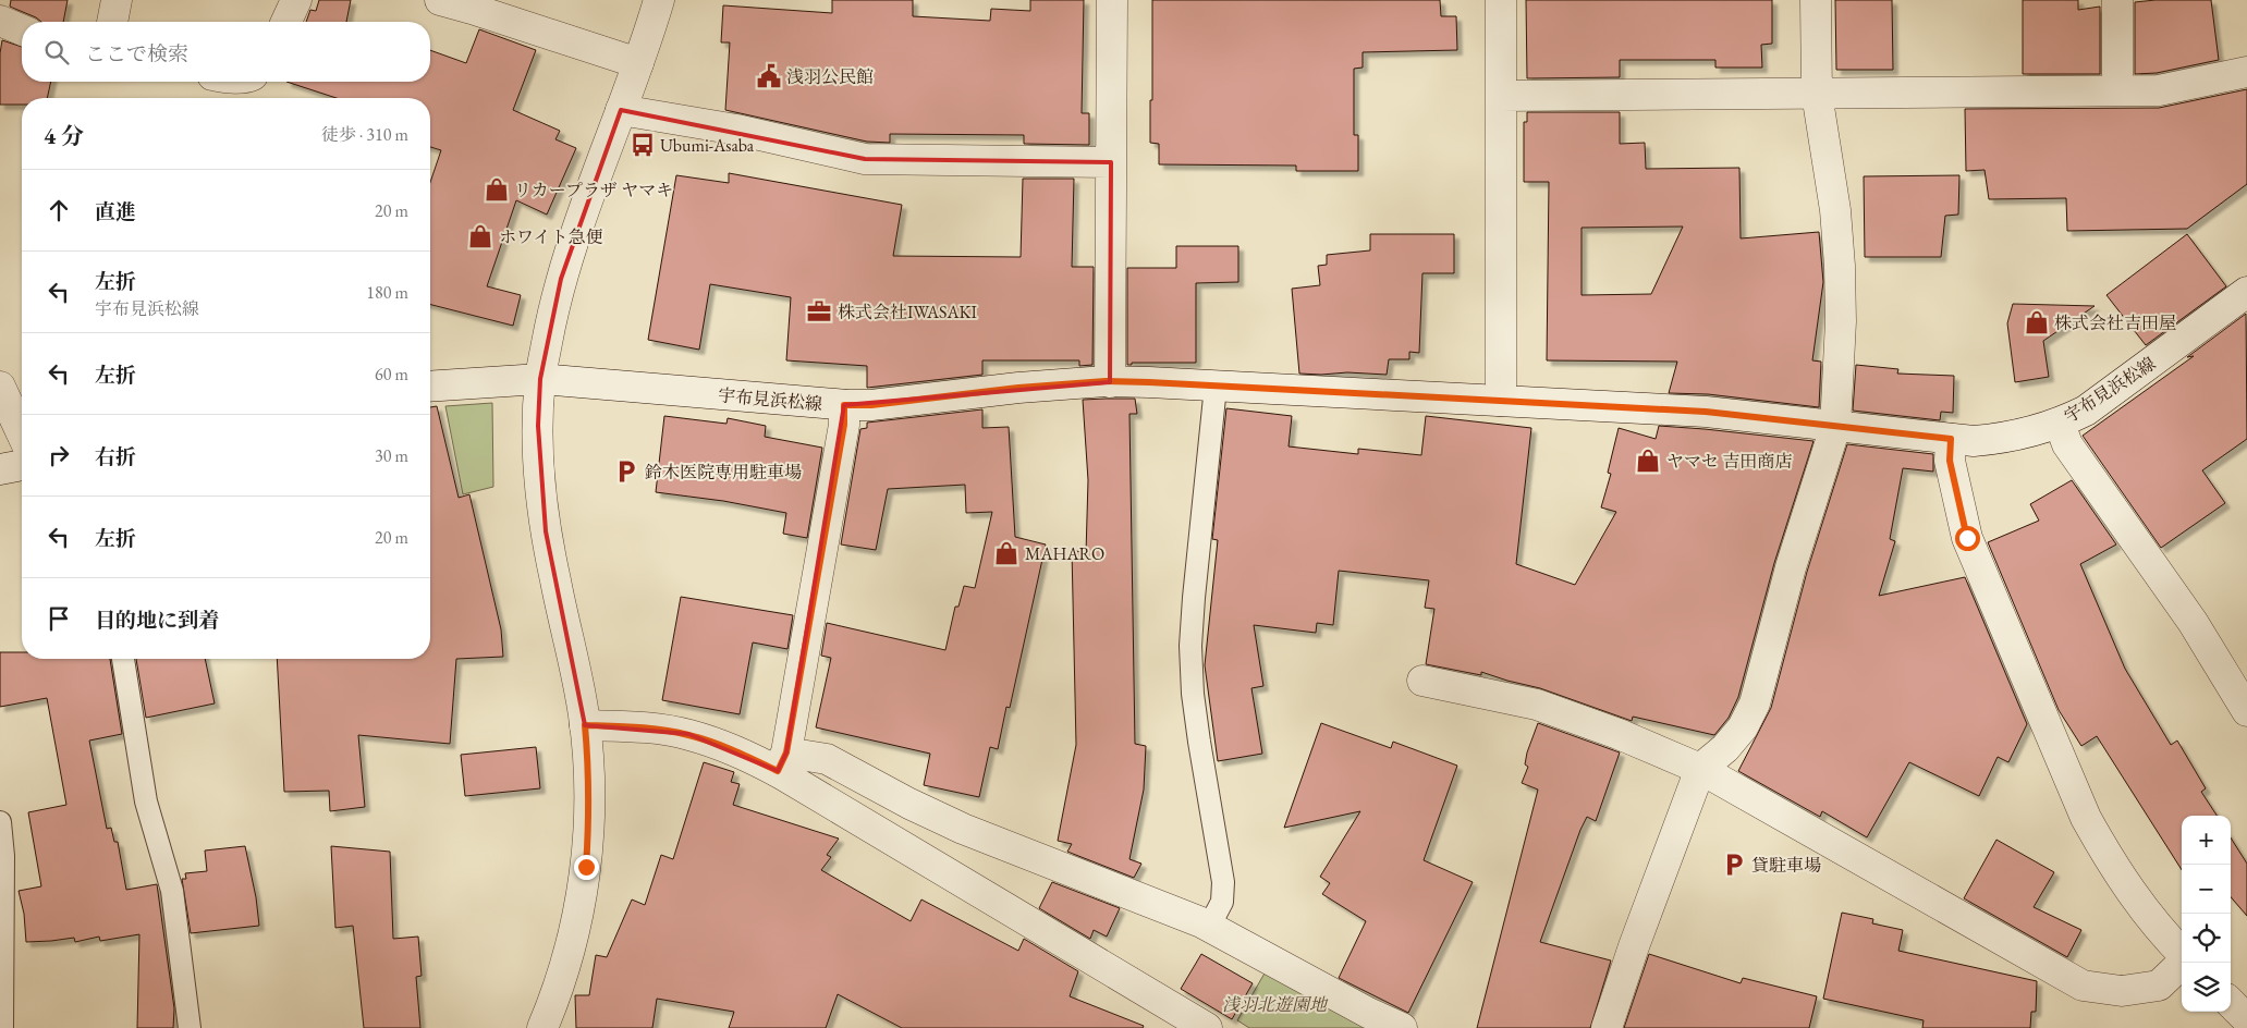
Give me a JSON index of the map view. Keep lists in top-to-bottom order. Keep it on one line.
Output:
{"streets":{"street":["宇布見浜松線"]},"parks":["浅羽北遊園地"],"places":{"public building":["浅羽公民館"],"bus stop":["Ubumi-Asaba"],"shop":["リカープラザ ヤマキ","ホワイト急便","株式会社吉田屋","ヤマセ 吉田商店","MAHARO"],"office":["株式会社IWASAKI"],"parking":["鈴木医院専用駐車場","貸駐車場"]},"page":{"search":"ここで検索","heading":["4 分","徒歩 · 310 m"],"list":[["直進","20 m"],["左折","宇布見浜松線","180 m"],["左折","60 m"],["右折","30 m"],["左折","20 m"],"目的地に到着"],"map_buttons":["+","−"]}}
